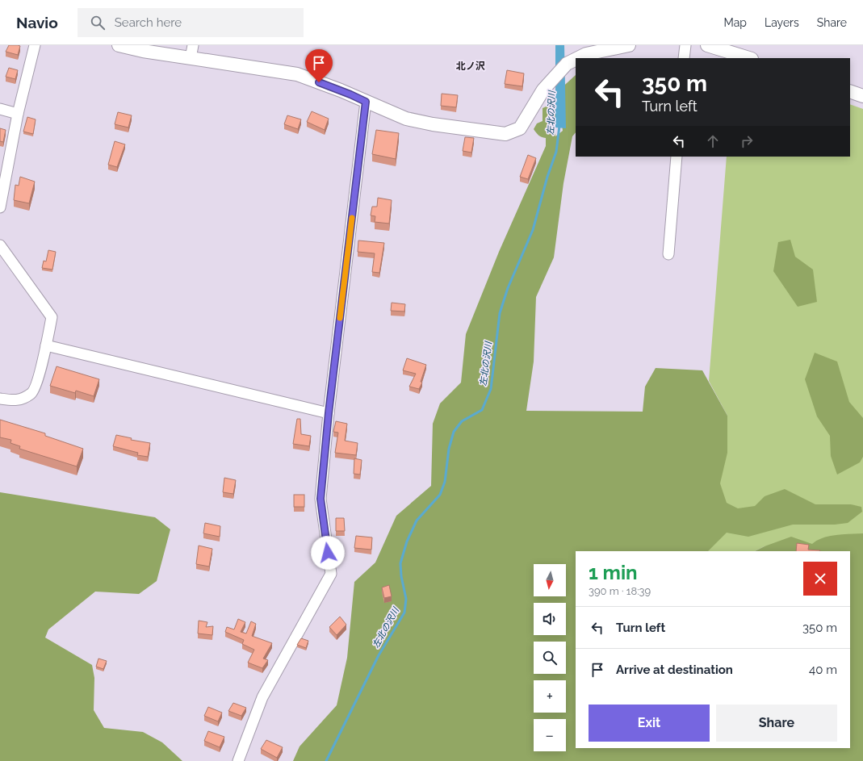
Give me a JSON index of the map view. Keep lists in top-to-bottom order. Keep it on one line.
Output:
{"districts":["北ノ沢"],"water":["左北の沢川"],"north":"bottom","page":{"header":"Navio","search":"Search here","nav":["Map","Layers","Share"],"turn":["350 m","Turn left"],"heading":["1 min","390 m · 18:39"],"map_buttons":["+","−"],"list":[{"name":"Turn left","value":"350 m"},{"name":"Arrive at destination","value":"40 m"}],"buttons":["Exit","Share"]}}
